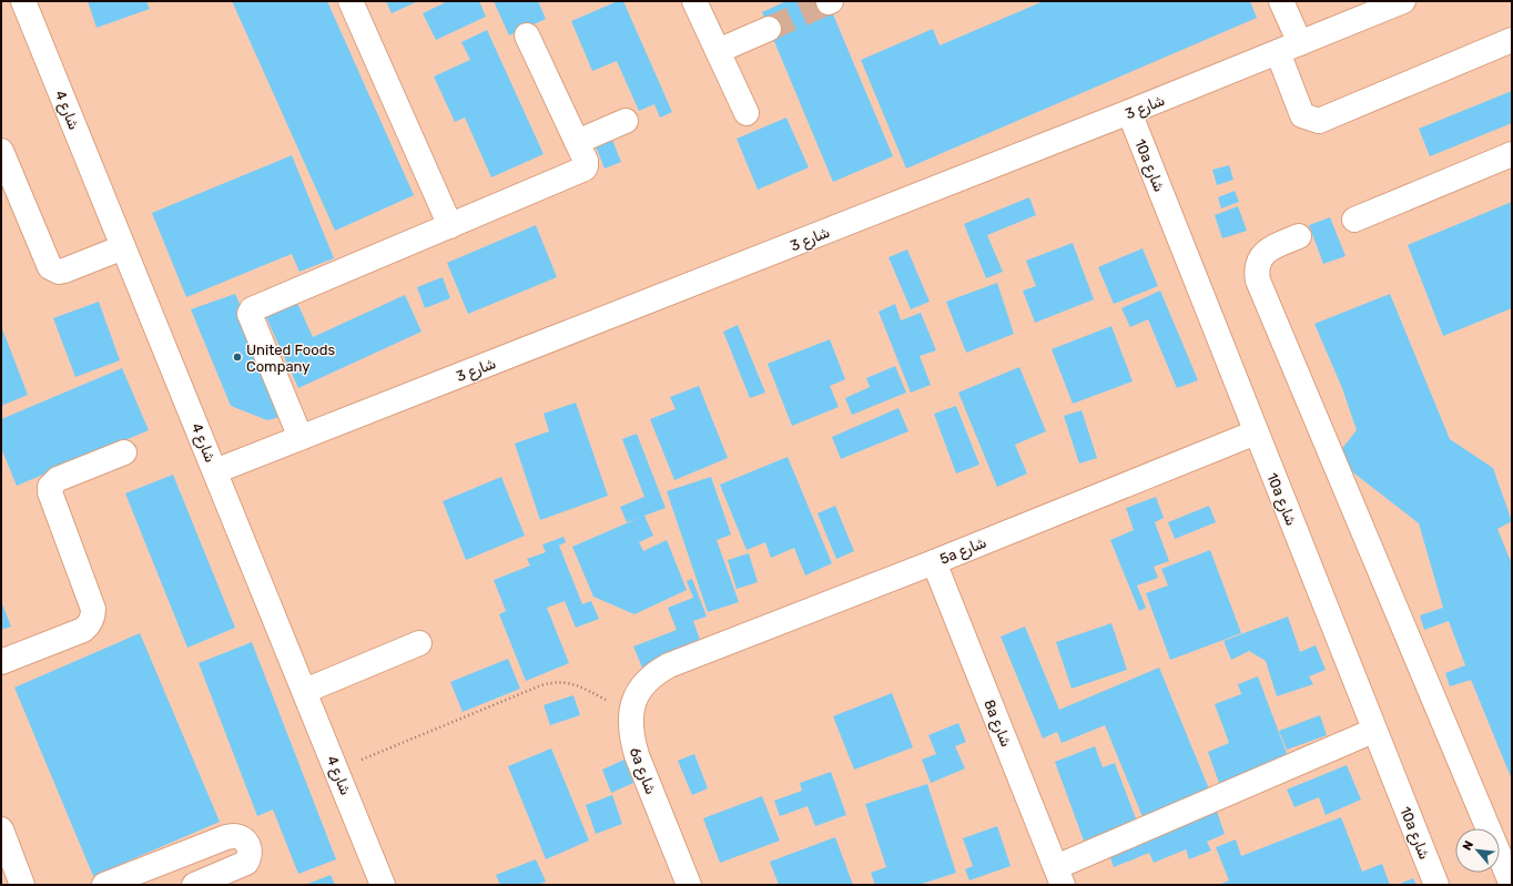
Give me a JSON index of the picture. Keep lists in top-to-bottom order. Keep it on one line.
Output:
{"streets":{"street":["شارع 3","شارع 4","10a شارع","5a شارع","8a شارع","6a شارع"]},"crossings":[["شارع 3","شارع 4"],["شارع 3","10a شارع"],["10a شارع","5a شارع"],["5a شارع","8a شارع"],["5a شارع","6a شارع"]],"places":["United Foods Company"],"north":"top left"}
